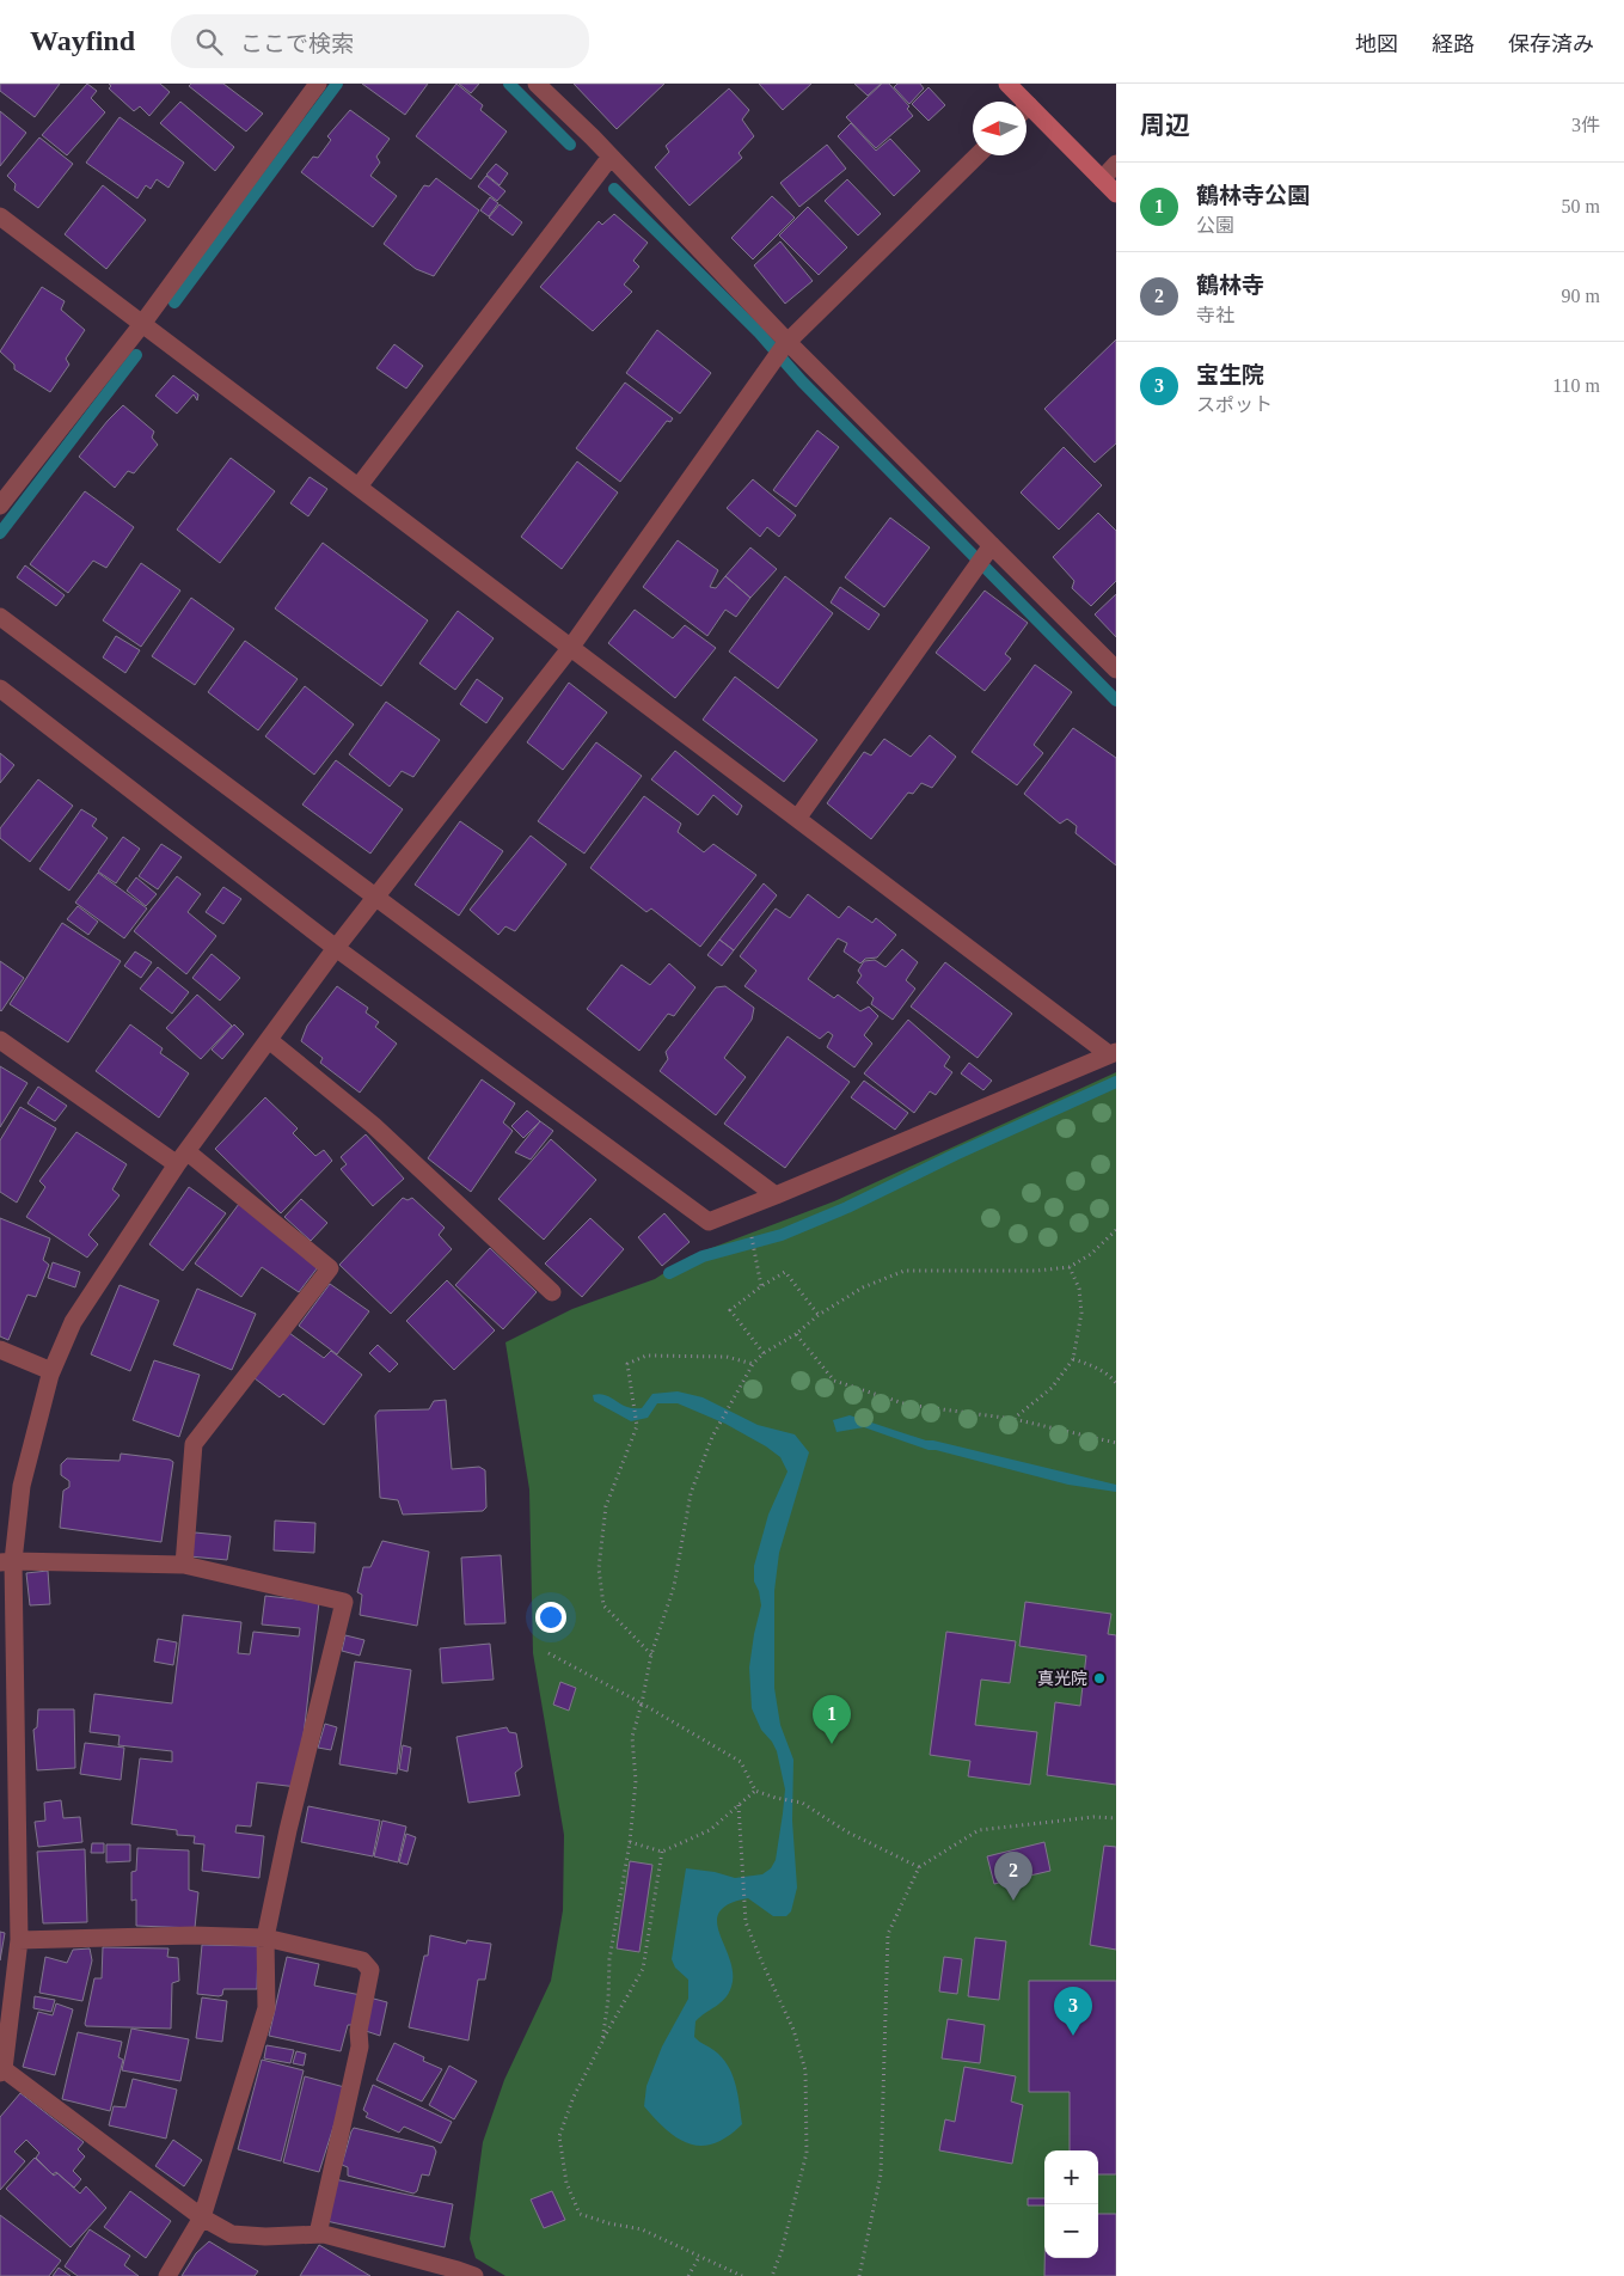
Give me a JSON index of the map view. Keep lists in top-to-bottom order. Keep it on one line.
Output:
{"places":["真光院"],"north":"left","page":{"header":"Wayfind","search":"ここで検索","nav":["地図","経路","保存済み"],"heading":["周辺","3件"],"list":[{"mark":"1","name":"鶴林寺公園","note":"公園","value":"50 m"},{"mark":"2","name":"鶴林寺","note":"寺社","value":"90 m"},{"mark":"3","name":"宝生院","note":"スポット","value":"110 m"}],"pins":["1","2","3"],"map_buttons":["+","−"]}}
